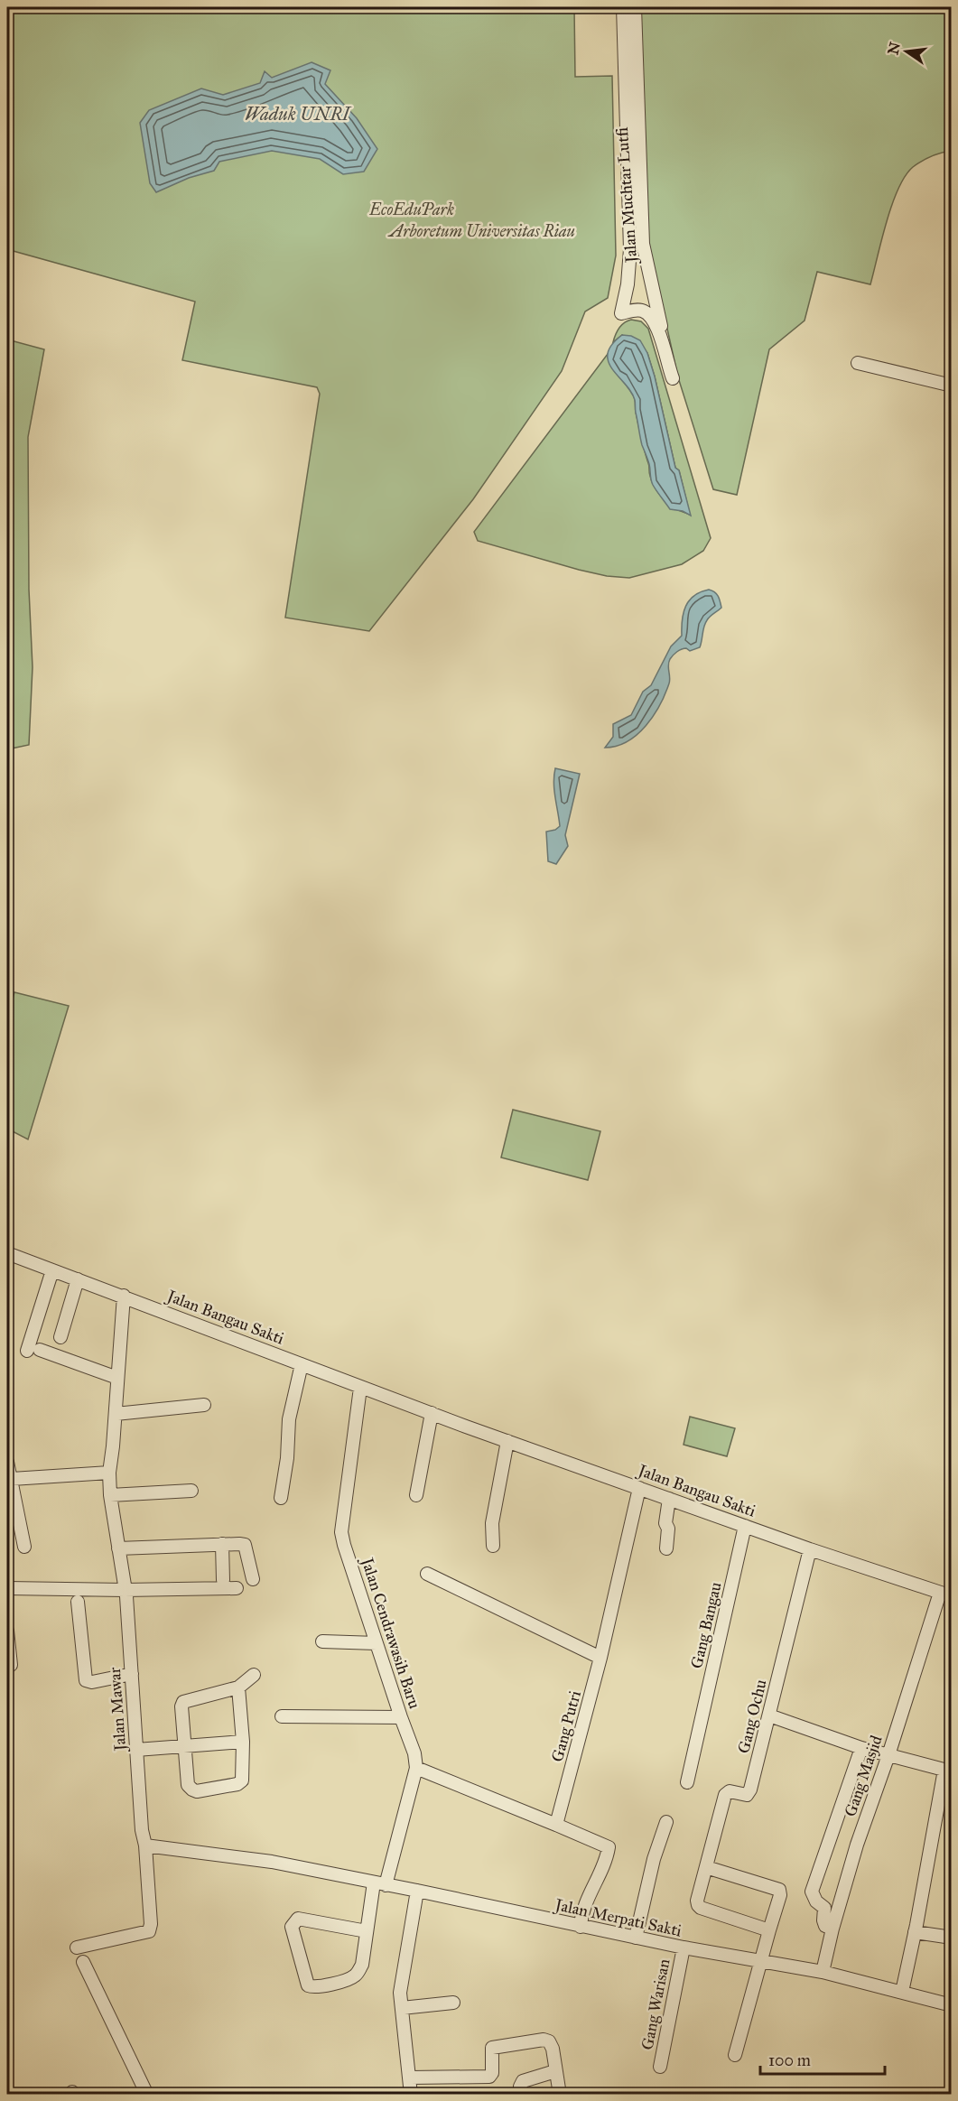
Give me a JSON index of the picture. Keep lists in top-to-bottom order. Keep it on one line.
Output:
{"streets":{"street":["Jalan Muchtar Lutfi","Jalan Bangau Sakti","Gang Bangau","Jalan Cendrawasih Baru","Jalan Mawar","Gang Ochu","Gang Putri","Gang Masjid","Jalan Merpati Sakti","Gang Warisan"]},"crossings":[["Jalan Bangau Sakti","Gang Bangau"],["Jalan Bangau Sakti","Jalan Cendrawasih Baru"],["Jalan Bangau Sakti","Jalan Mawar"],["Jalan Bangau Sakti","Gang Ochu"],["Jalan Bangau Sakti","Gang Putri"],["Jalan Bangau Sakti","Gang Masjid"],["Gang Masjid","Jalan Merpati Sakti"],["Jalan Merpati Sakti","Gang Warisan"]],"water":["Waduk UNRI"],"parks":["EcoEduPark","Arboretum Universitas Riau"],"scale_bar":"100 m","north":"left"}
